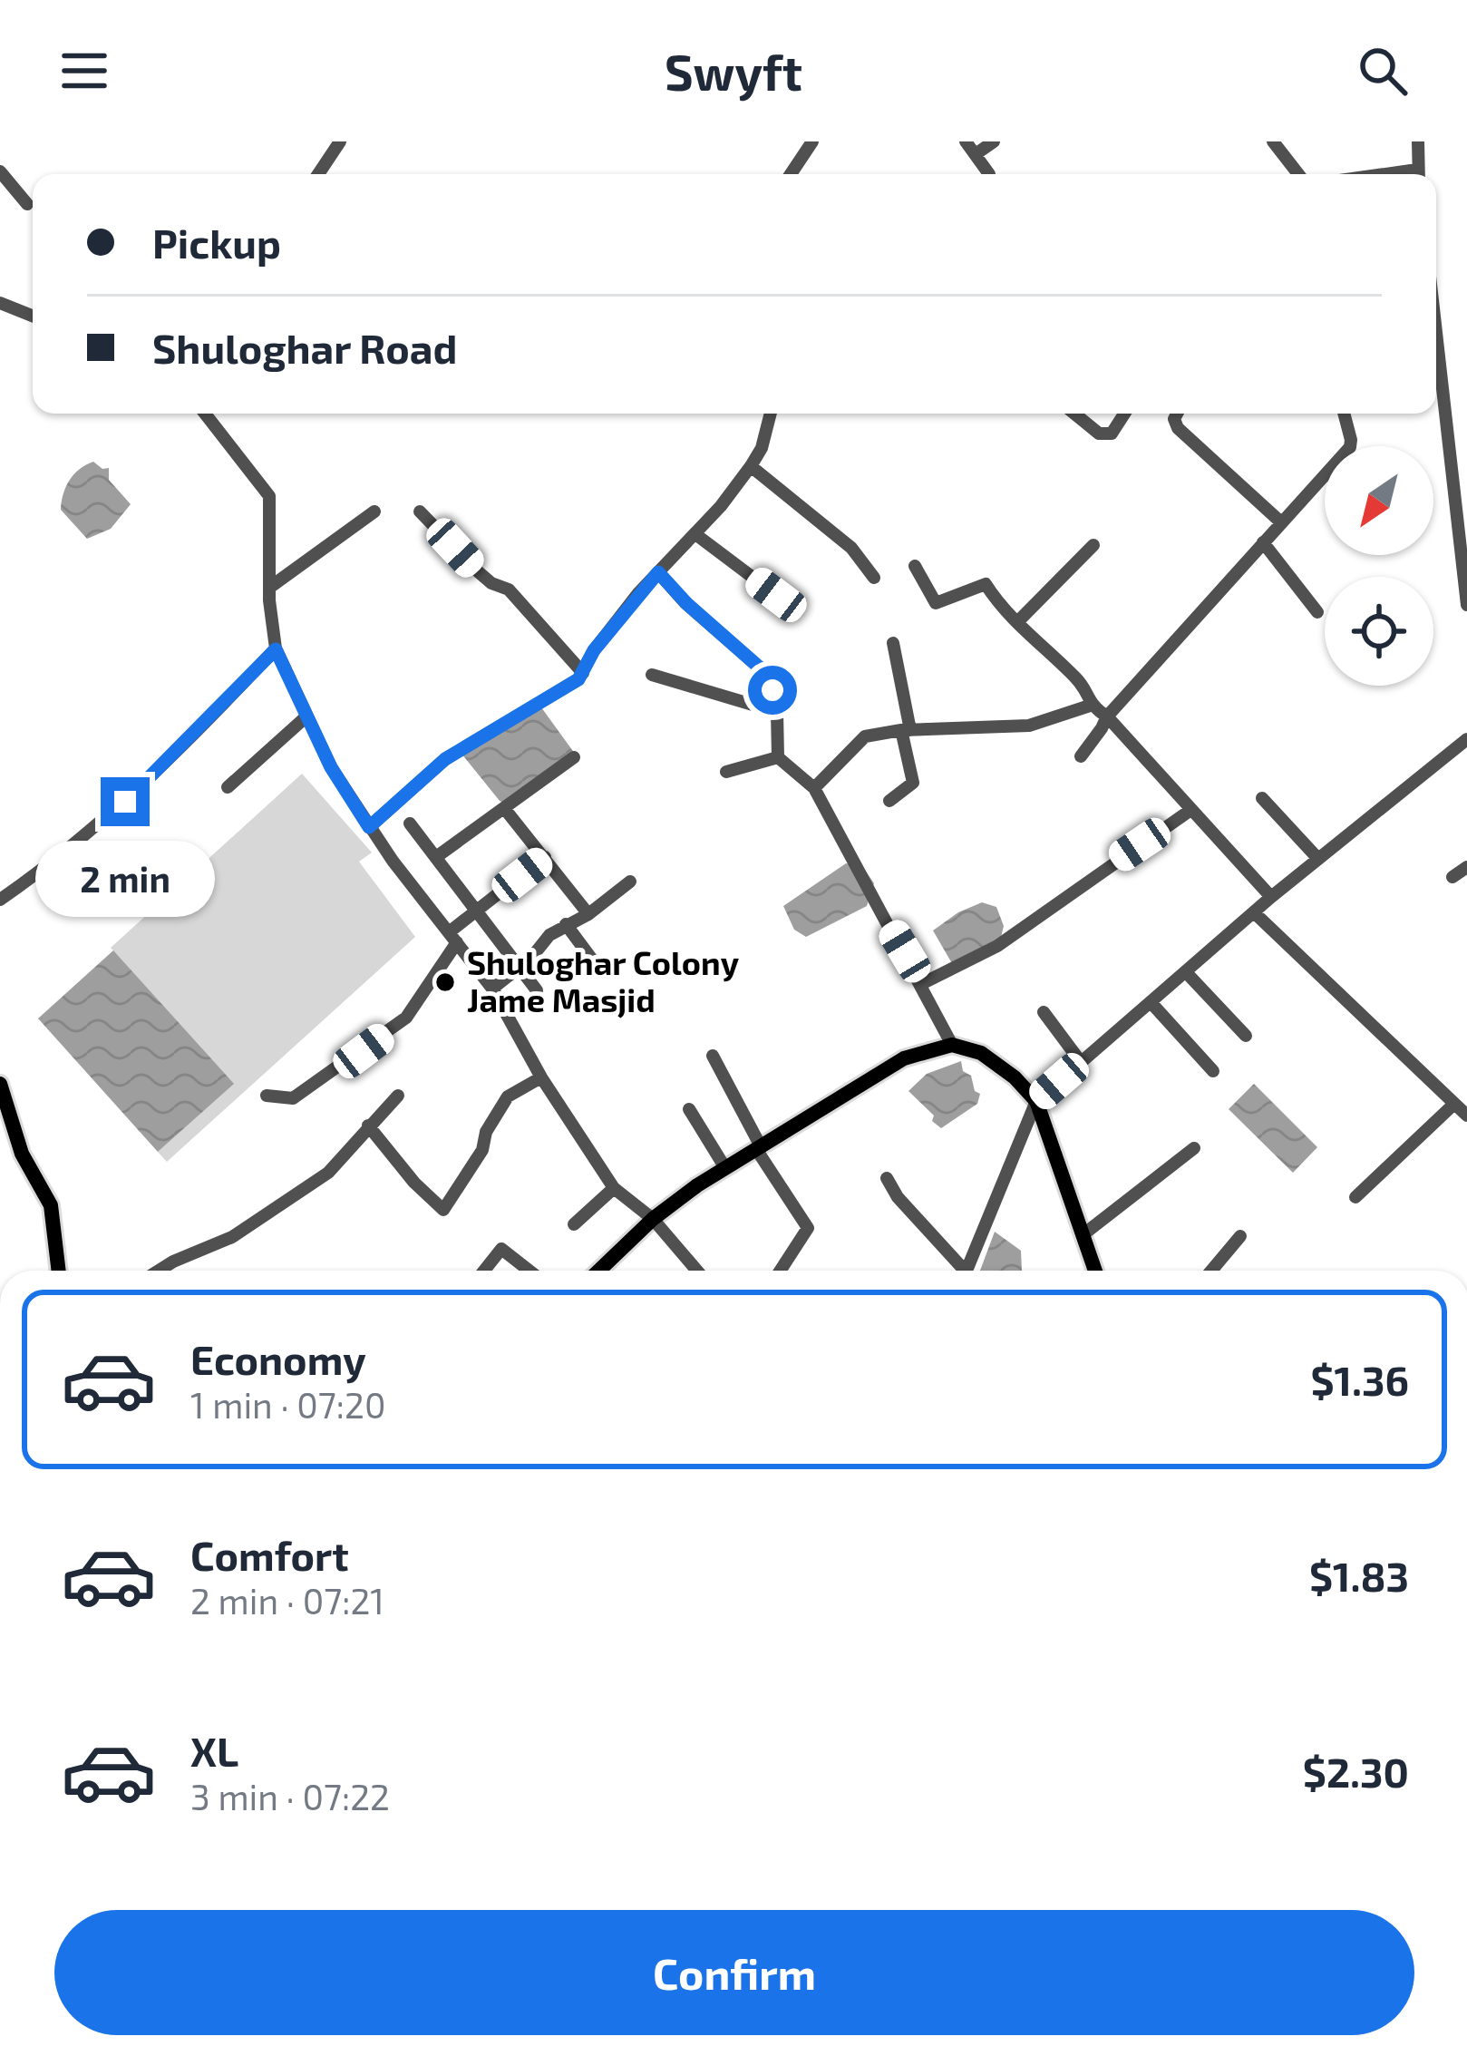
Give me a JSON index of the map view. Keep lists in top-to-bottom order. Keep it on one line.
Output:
{"places":["Shuloghar Colony Jame Masjid"],"north":"bottom left","page":{"header":"Swyft","banner":["Pickup","Shuloghar Road"],"bubble":"2 min","list":[{"name":"Economy","note":"1 min · 07:20","value":"$1.36"},{"name":"Comfort","note":"2 min · 07:21","value":"$1.83"},{"name":"XL","note":"3 min · 07:22","value":"$2.30"}],"buttons":"Confirm"}}
